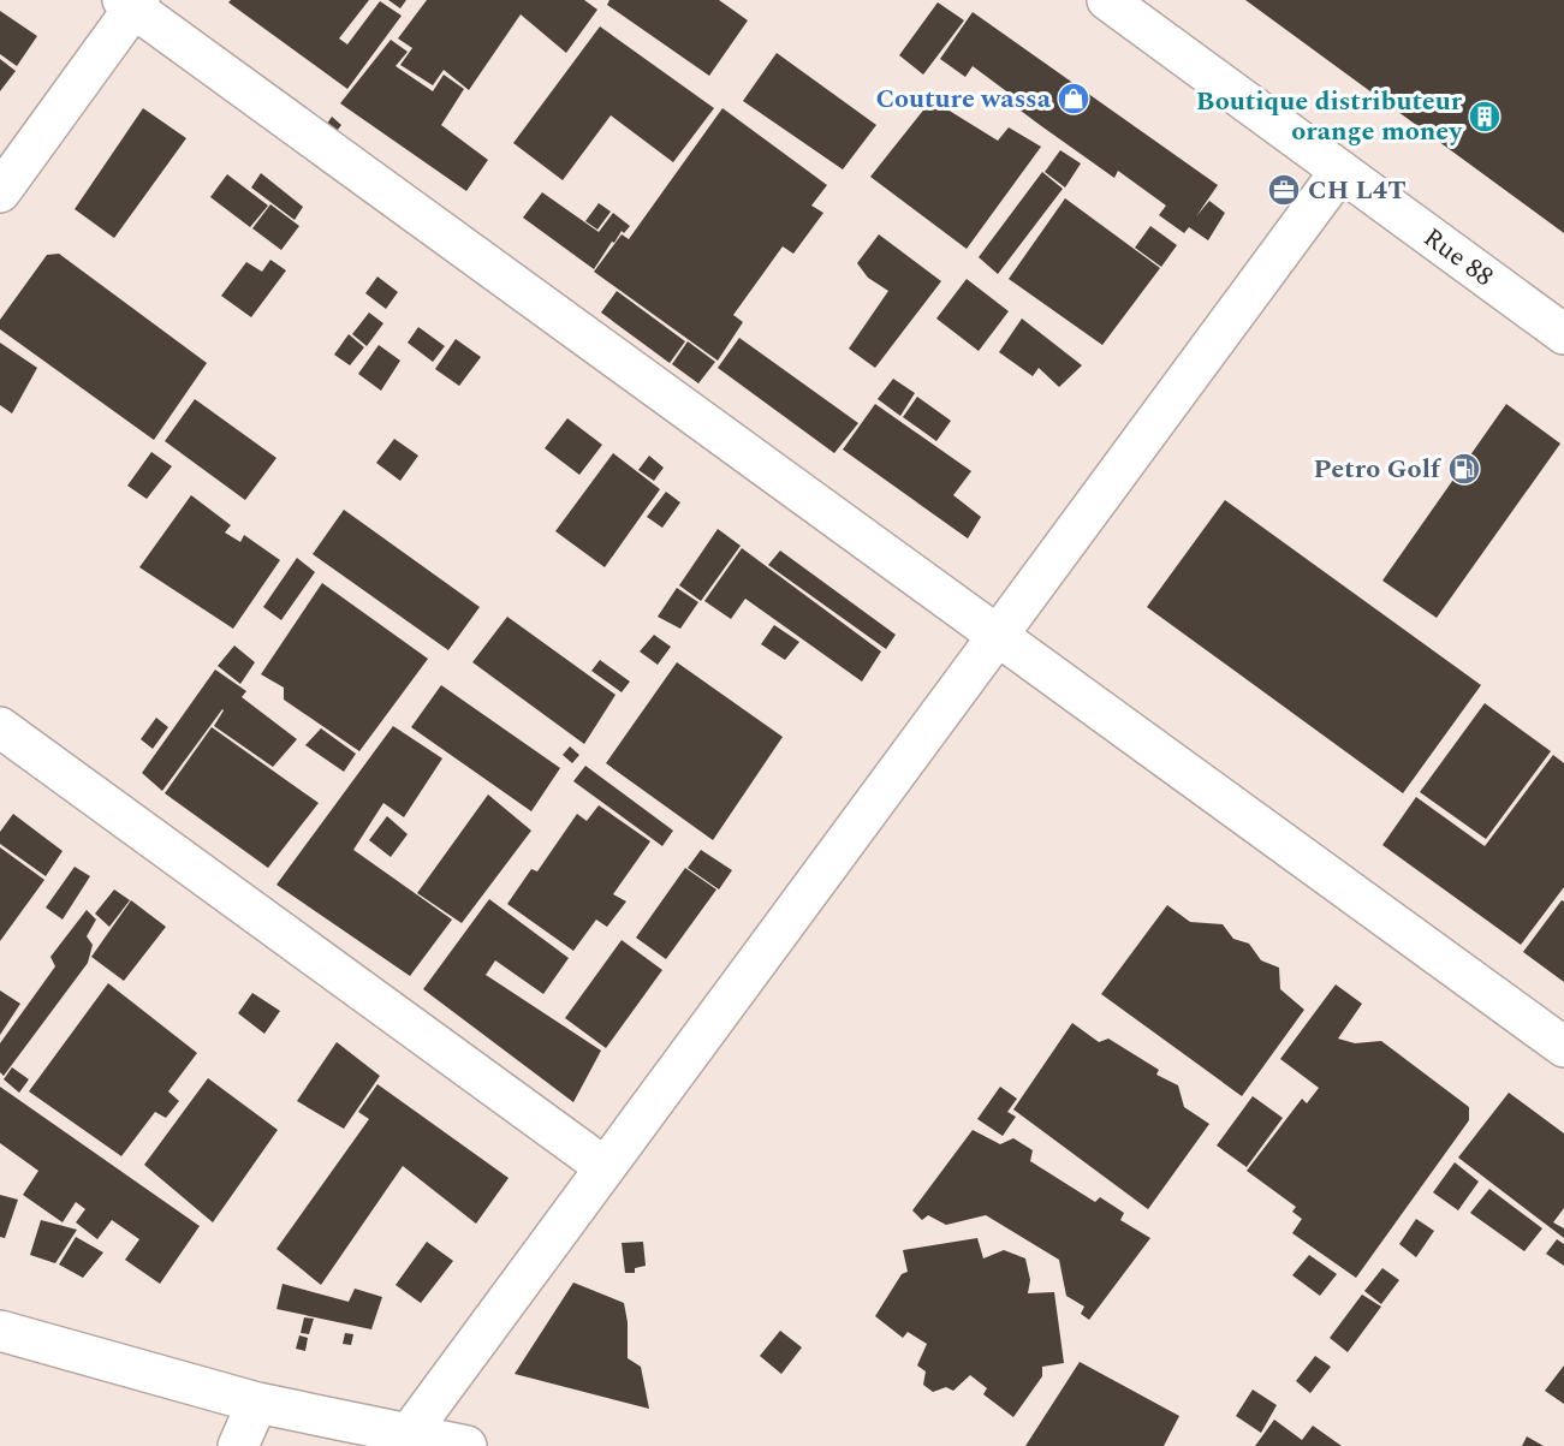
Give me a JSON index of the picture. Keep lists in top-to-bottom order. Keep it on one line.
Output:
{"streets":{"street":["Rue 88"]},"places":{"shop":["Couture wassa"],"building":["Boutique distributeur orange money"],"office":["CH L4T"],"fuel station":["Petro Golf"]}}
